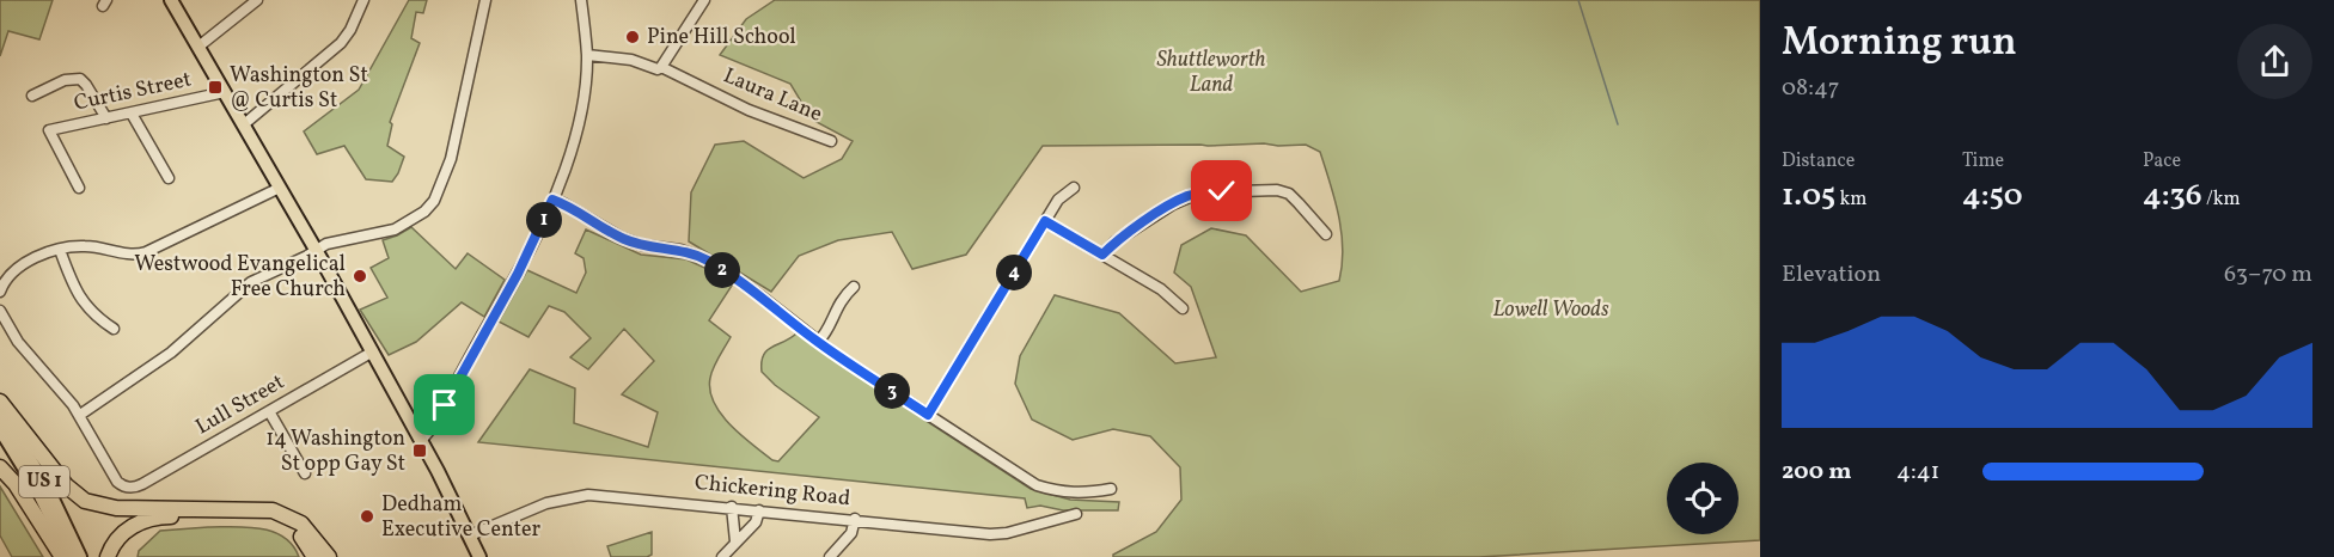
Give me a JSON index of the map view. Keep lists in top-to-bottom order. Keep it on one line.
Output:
{"streets":{"main road":["US 1"],"street":["Curtis Street","Laura Lane","Lull Street","Chickering Road"]},"parks":["Shuttleworth Land","Lowell Woods"],"places":{"other":["Pine Hill School","Westwood Evangelical Free Church","Dedham Executive Center"],"transit":["Washington St @ Curtis St","14 Washington St opp Gay St"]},"page":{"heading":["Morning run","08:47"],"stats":[["Distance","1.05 km"],["Time","4:50"],["Pace","4:36 /km"]],"pins":["1","2","4","3"],"chart":["Elevation","63–70 m"],"list":[{"name":"200 m","note":"4:41"}]}}
